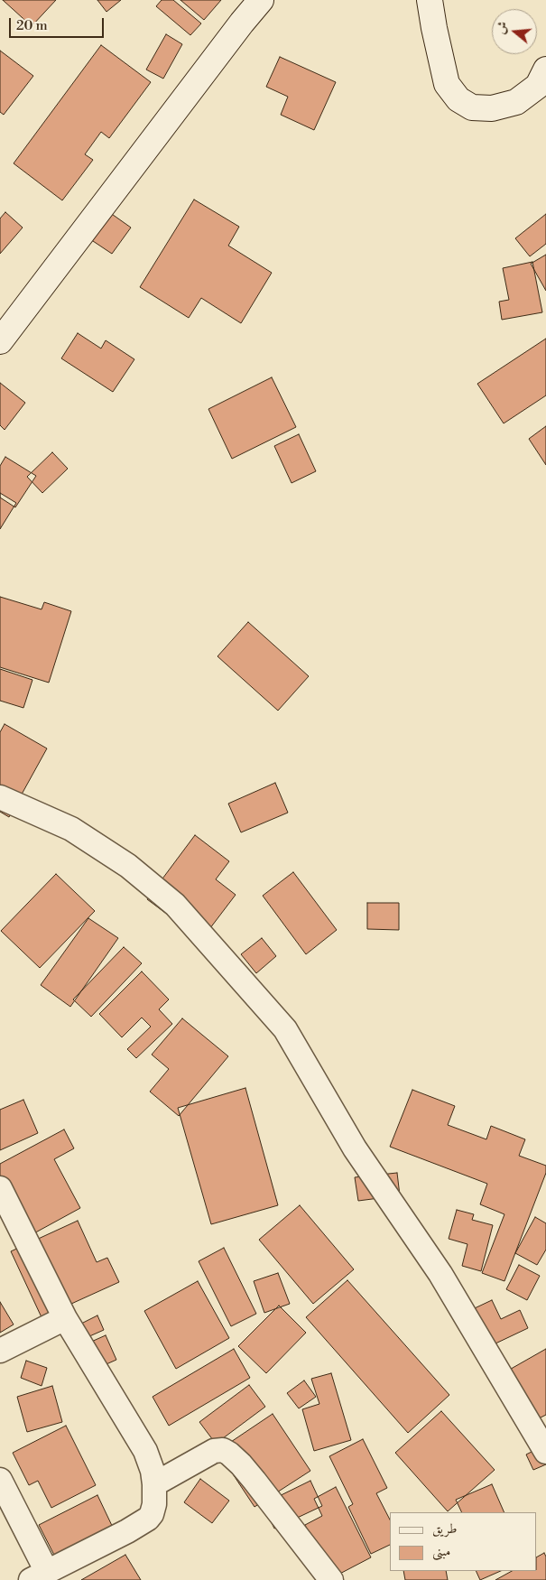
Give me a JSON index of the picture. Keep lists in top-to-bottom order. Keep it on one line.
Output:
{"legend":["طريق","مبنى"],"scale_bar":"20 m","north":"left"}
